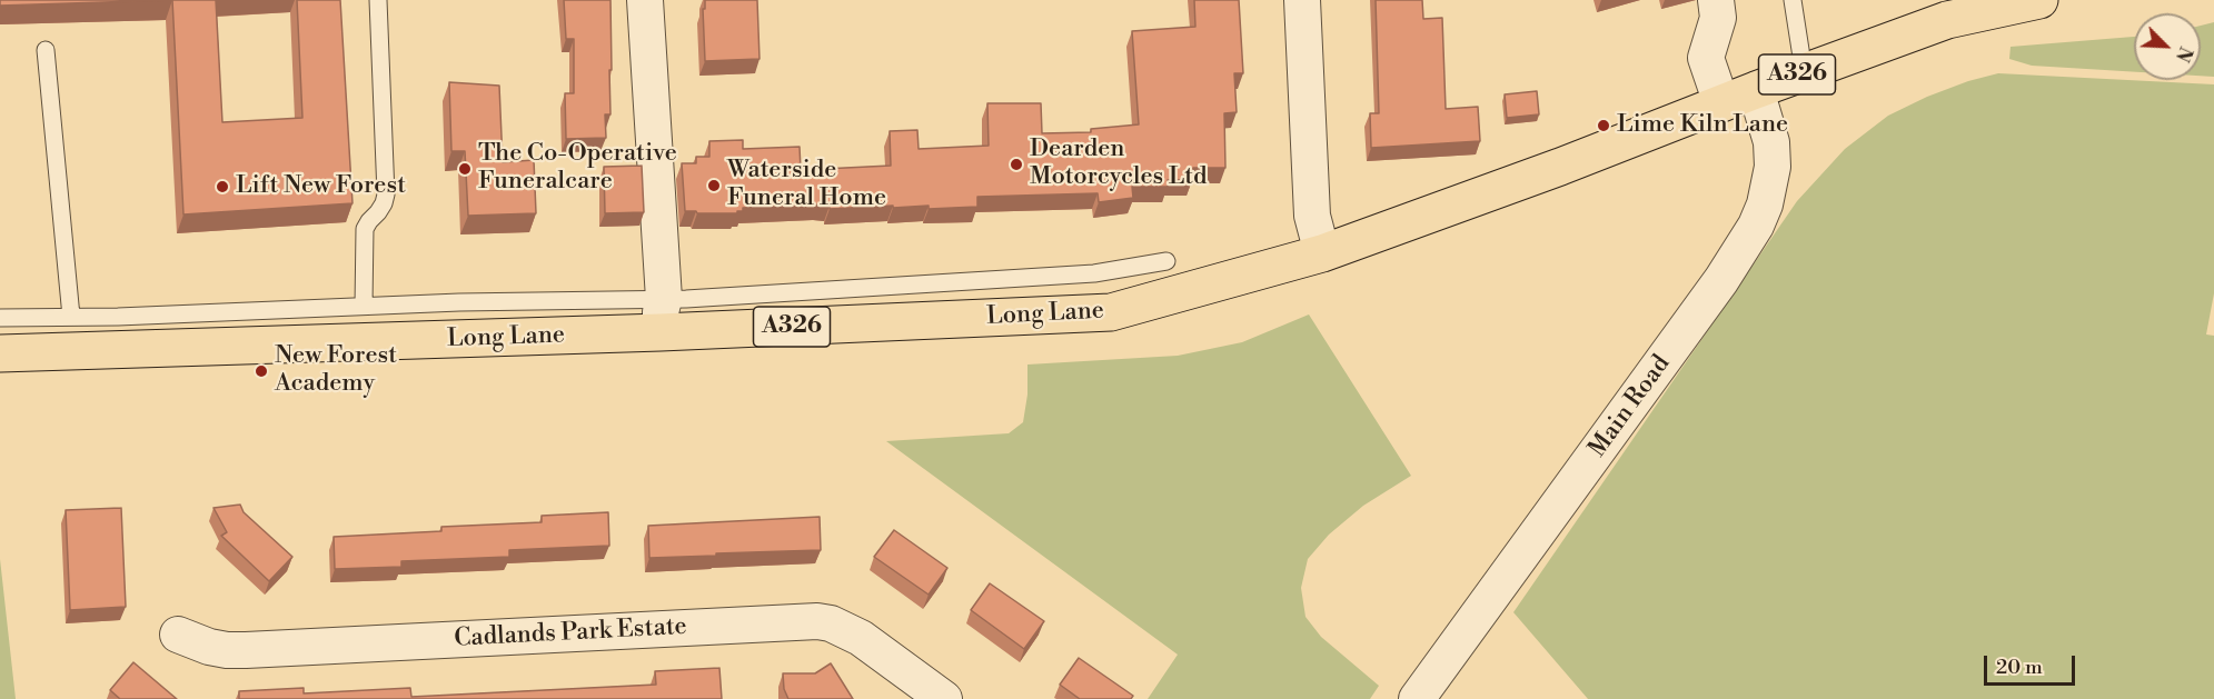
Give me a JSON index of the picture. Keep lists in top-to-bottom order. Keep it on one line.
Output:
{"streets":{"main road":["A326","Long Lane"],"street":["Main Road","Cadlands Park Estate"]},"crossings":[["Long Lane","Main Road"]],"places":["Lime Kiln Lane","Dearden Motorcycles Ltd","The Co-Operative Funeralcare","Waterside Funeral Home","Lift New Forest","New Forest Academy"],"scale_bar":"20 m","north":"bottom right"}
